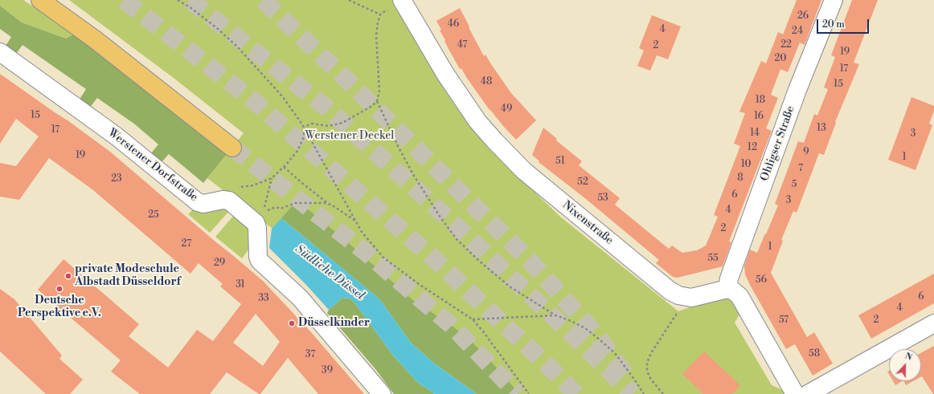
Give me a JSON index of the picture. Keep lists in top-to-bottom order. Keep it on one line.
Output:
{"streets":{"street":["Ohligser Straße","Werstener Dorfstraße","Nixenstraße"]},"water":["Südliche Düssel"],"parks":["Werstener Deckel"],"places":["private Modeschule Albstadt Düsseldorf","Deutsche Perspektive e.V.","Düsselkinder"],"house_numbers":["26","46","4","24","47","22","2","19","20","17","48","15","18","49","15","16","13","17","14","3","12","9","19","1","51","10","7","8","23","52","5","6","53","3","4","25","2","27","1","55","29","56","31","6","33","4","57","2","58","37","39"],"scale_bar":"20 m","north":"top"}
